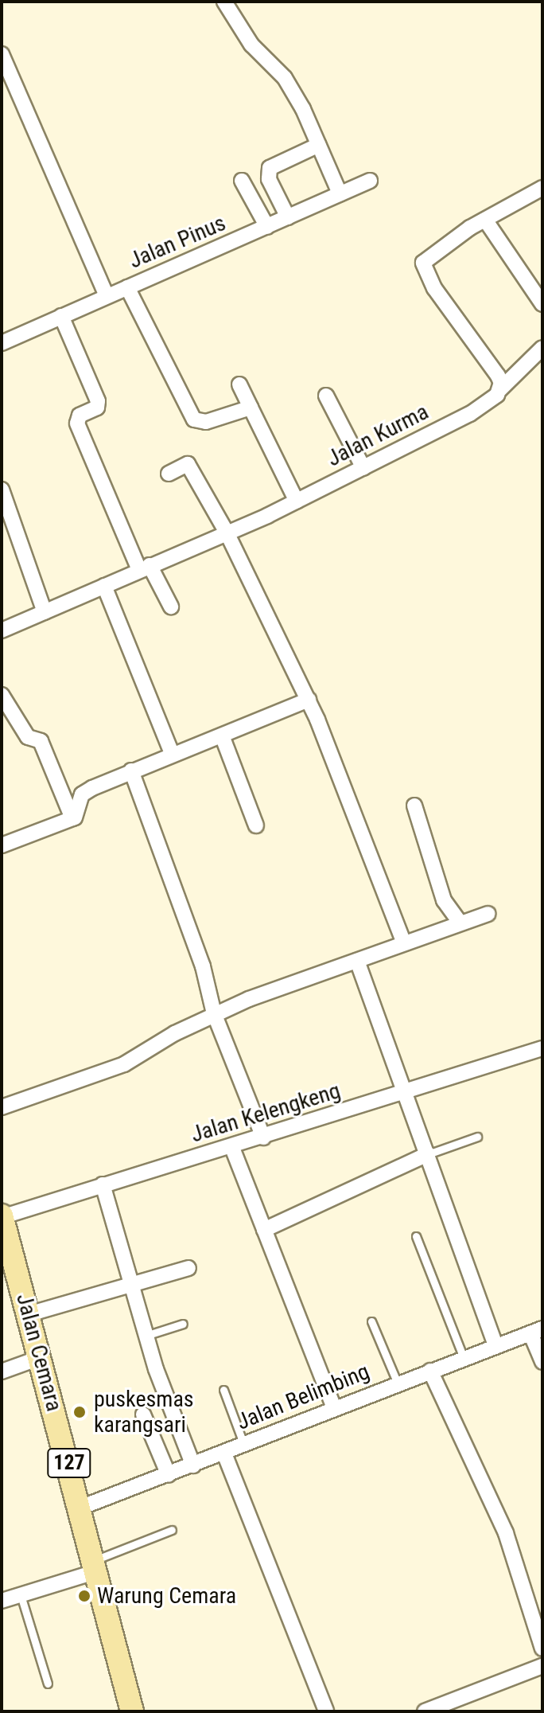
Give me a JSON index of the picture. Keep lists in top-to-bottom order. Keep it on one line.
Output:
{"streets":{"main road":["Jalan Cemara","127"],"street":["Jalan Pinus","Jalan Kurma","Jalan Kelengkeng","Jalan Belimbing"]},"crossings":[["Jalan Kelengkeng","Jalan Cemara"],["Jalan Cemara","Jalan Belimbing"]],"places":["puskesmas karangsari","Warung Cemara"]}
